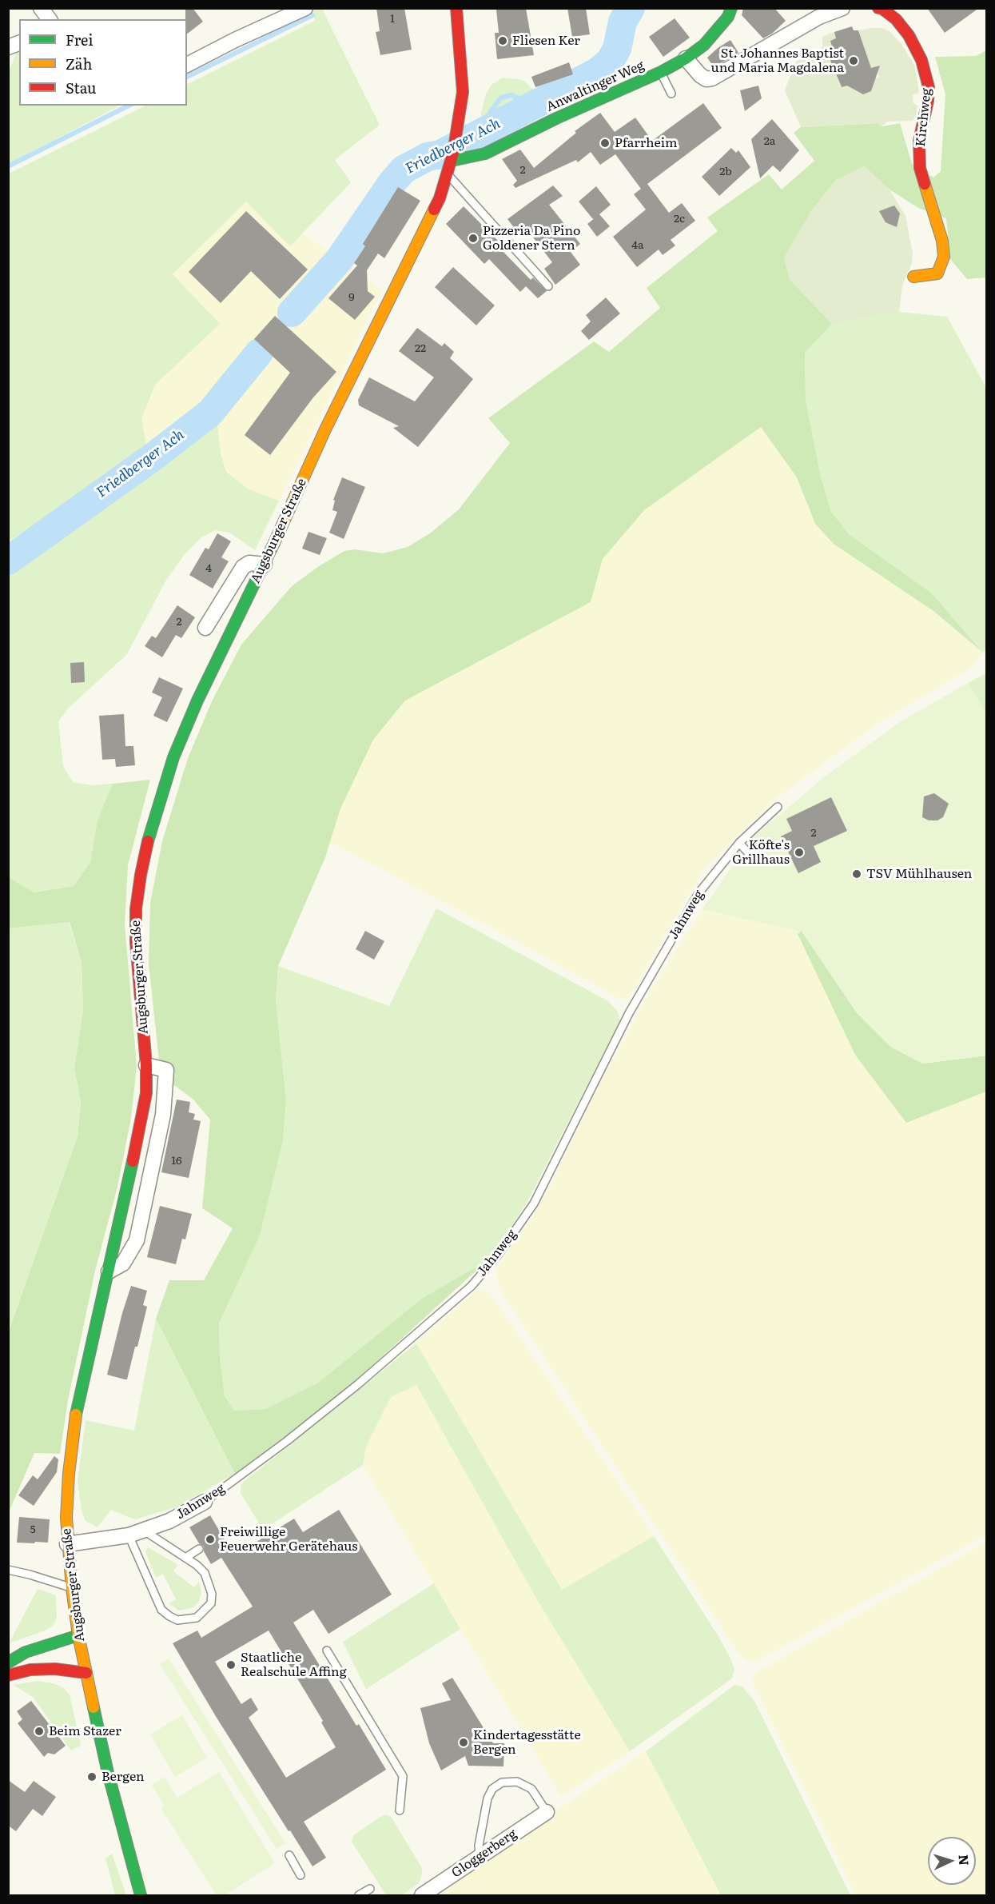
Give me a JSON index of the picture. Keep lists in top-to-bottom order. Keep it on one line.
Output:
{"streets":{"main road":["Anwaltinger Weg","Kirchweg","Augsburger Straße"],"street":["Jahnweg","Gloggerberg"]},"crossings":[["Anwaltinger Weg","Augsburger Straße"],["Augsburger Straße","Jahnweg"]],"water":["Friedberger Ach"],"places":["Fliesen Ker","St. Johannes Baptist und Maria Magdalena","Pfarrheim","Pizzeria Da Pino Goldener Stern","Köfte's Grillhaus","TSV Mühlhausen","Freiwillige Feuerwehr Gerätehaus","Staatliche Realschule Affing","Beim Stazer","Kindertagesstätte Bergen","Bergen"],"house_numbers":["1","2a","2","2b","2c","4a","9","22","4","2","2","16","5"],"legend":["Frei","Zäh","Stau"],"north":"right"}
